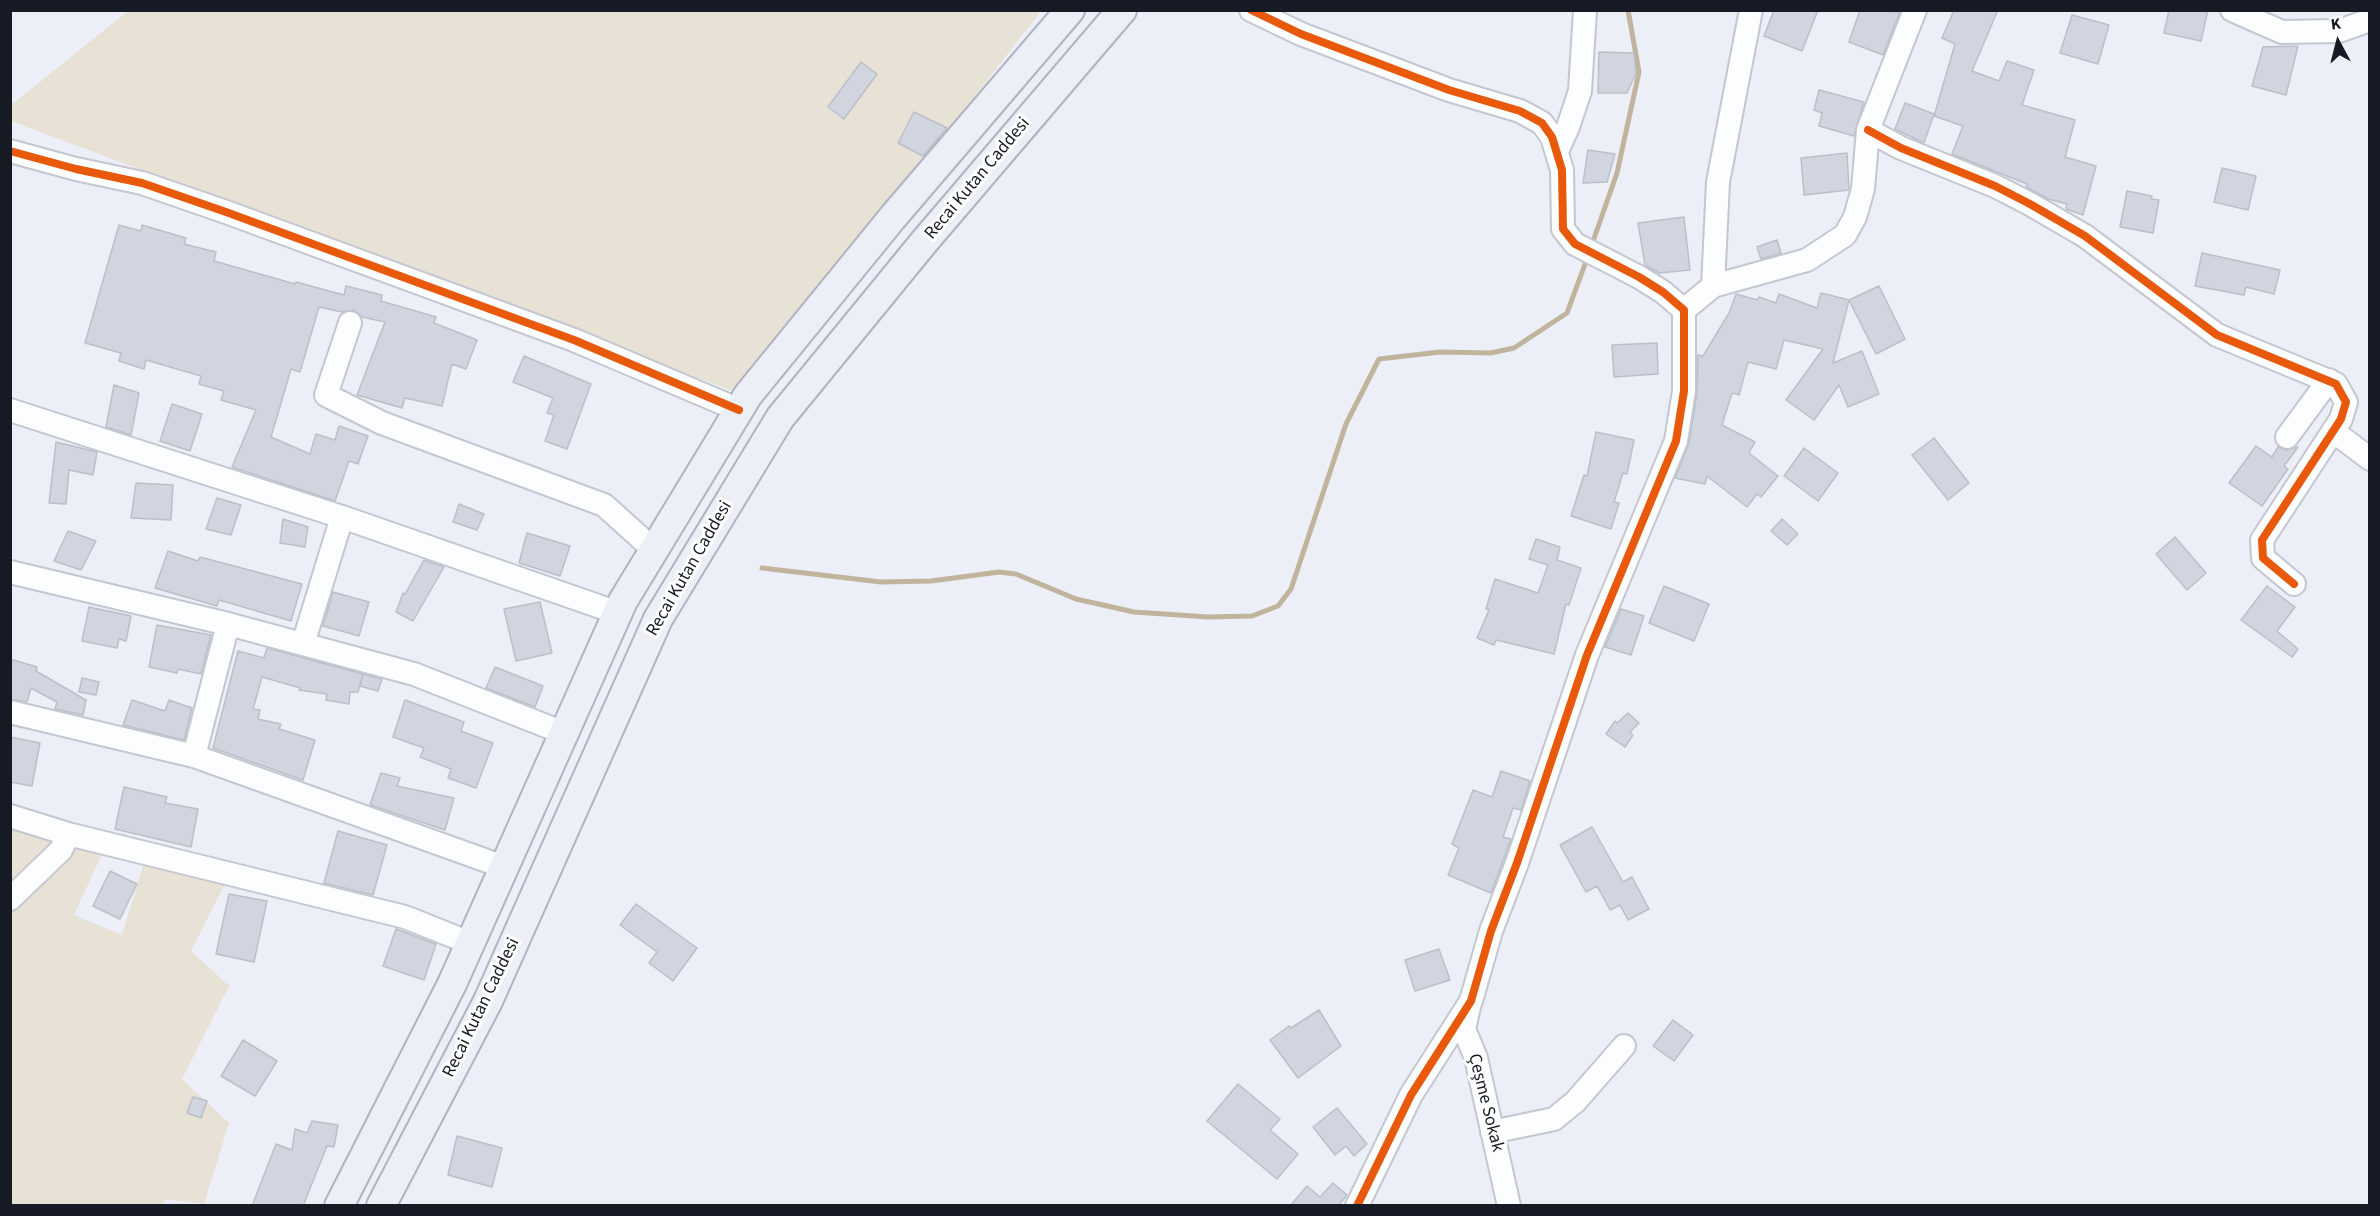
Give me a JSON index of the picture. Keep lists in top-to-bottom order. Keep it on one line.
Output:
{"streets":{"main road":["Recai Kutan Caddesi"],"street":["Çeşme Sokak"]},"north":"top"}
